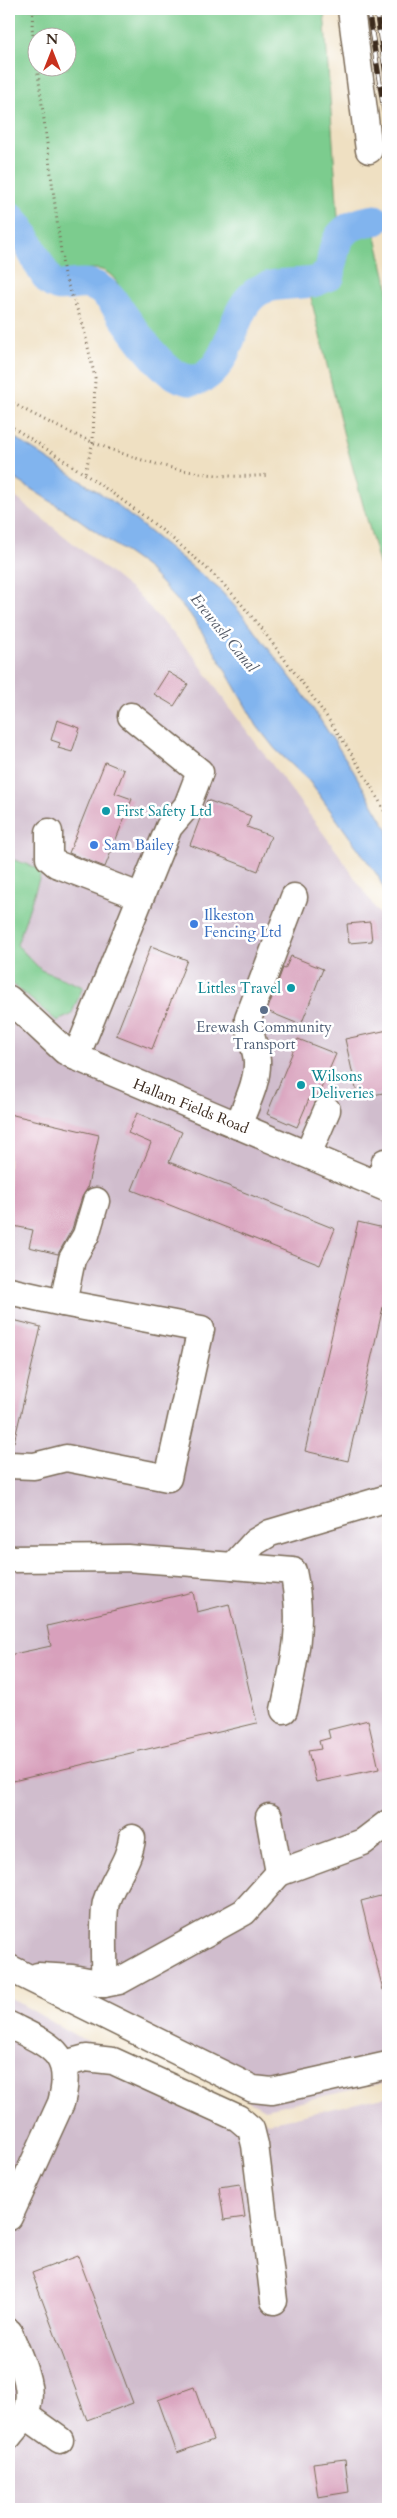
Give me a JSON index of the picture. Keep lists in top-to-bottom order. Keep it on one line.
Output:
{"streets":{"street":["Hallam Fields Road"]},"water":["Erewash Canal"],"places":["First Safety Ltd","Sam Bailey","Ilkeston Fencing Ltd","Littles Travel","Erewash Community Transport","Wilsons Deliveries"],"north":"top"}
